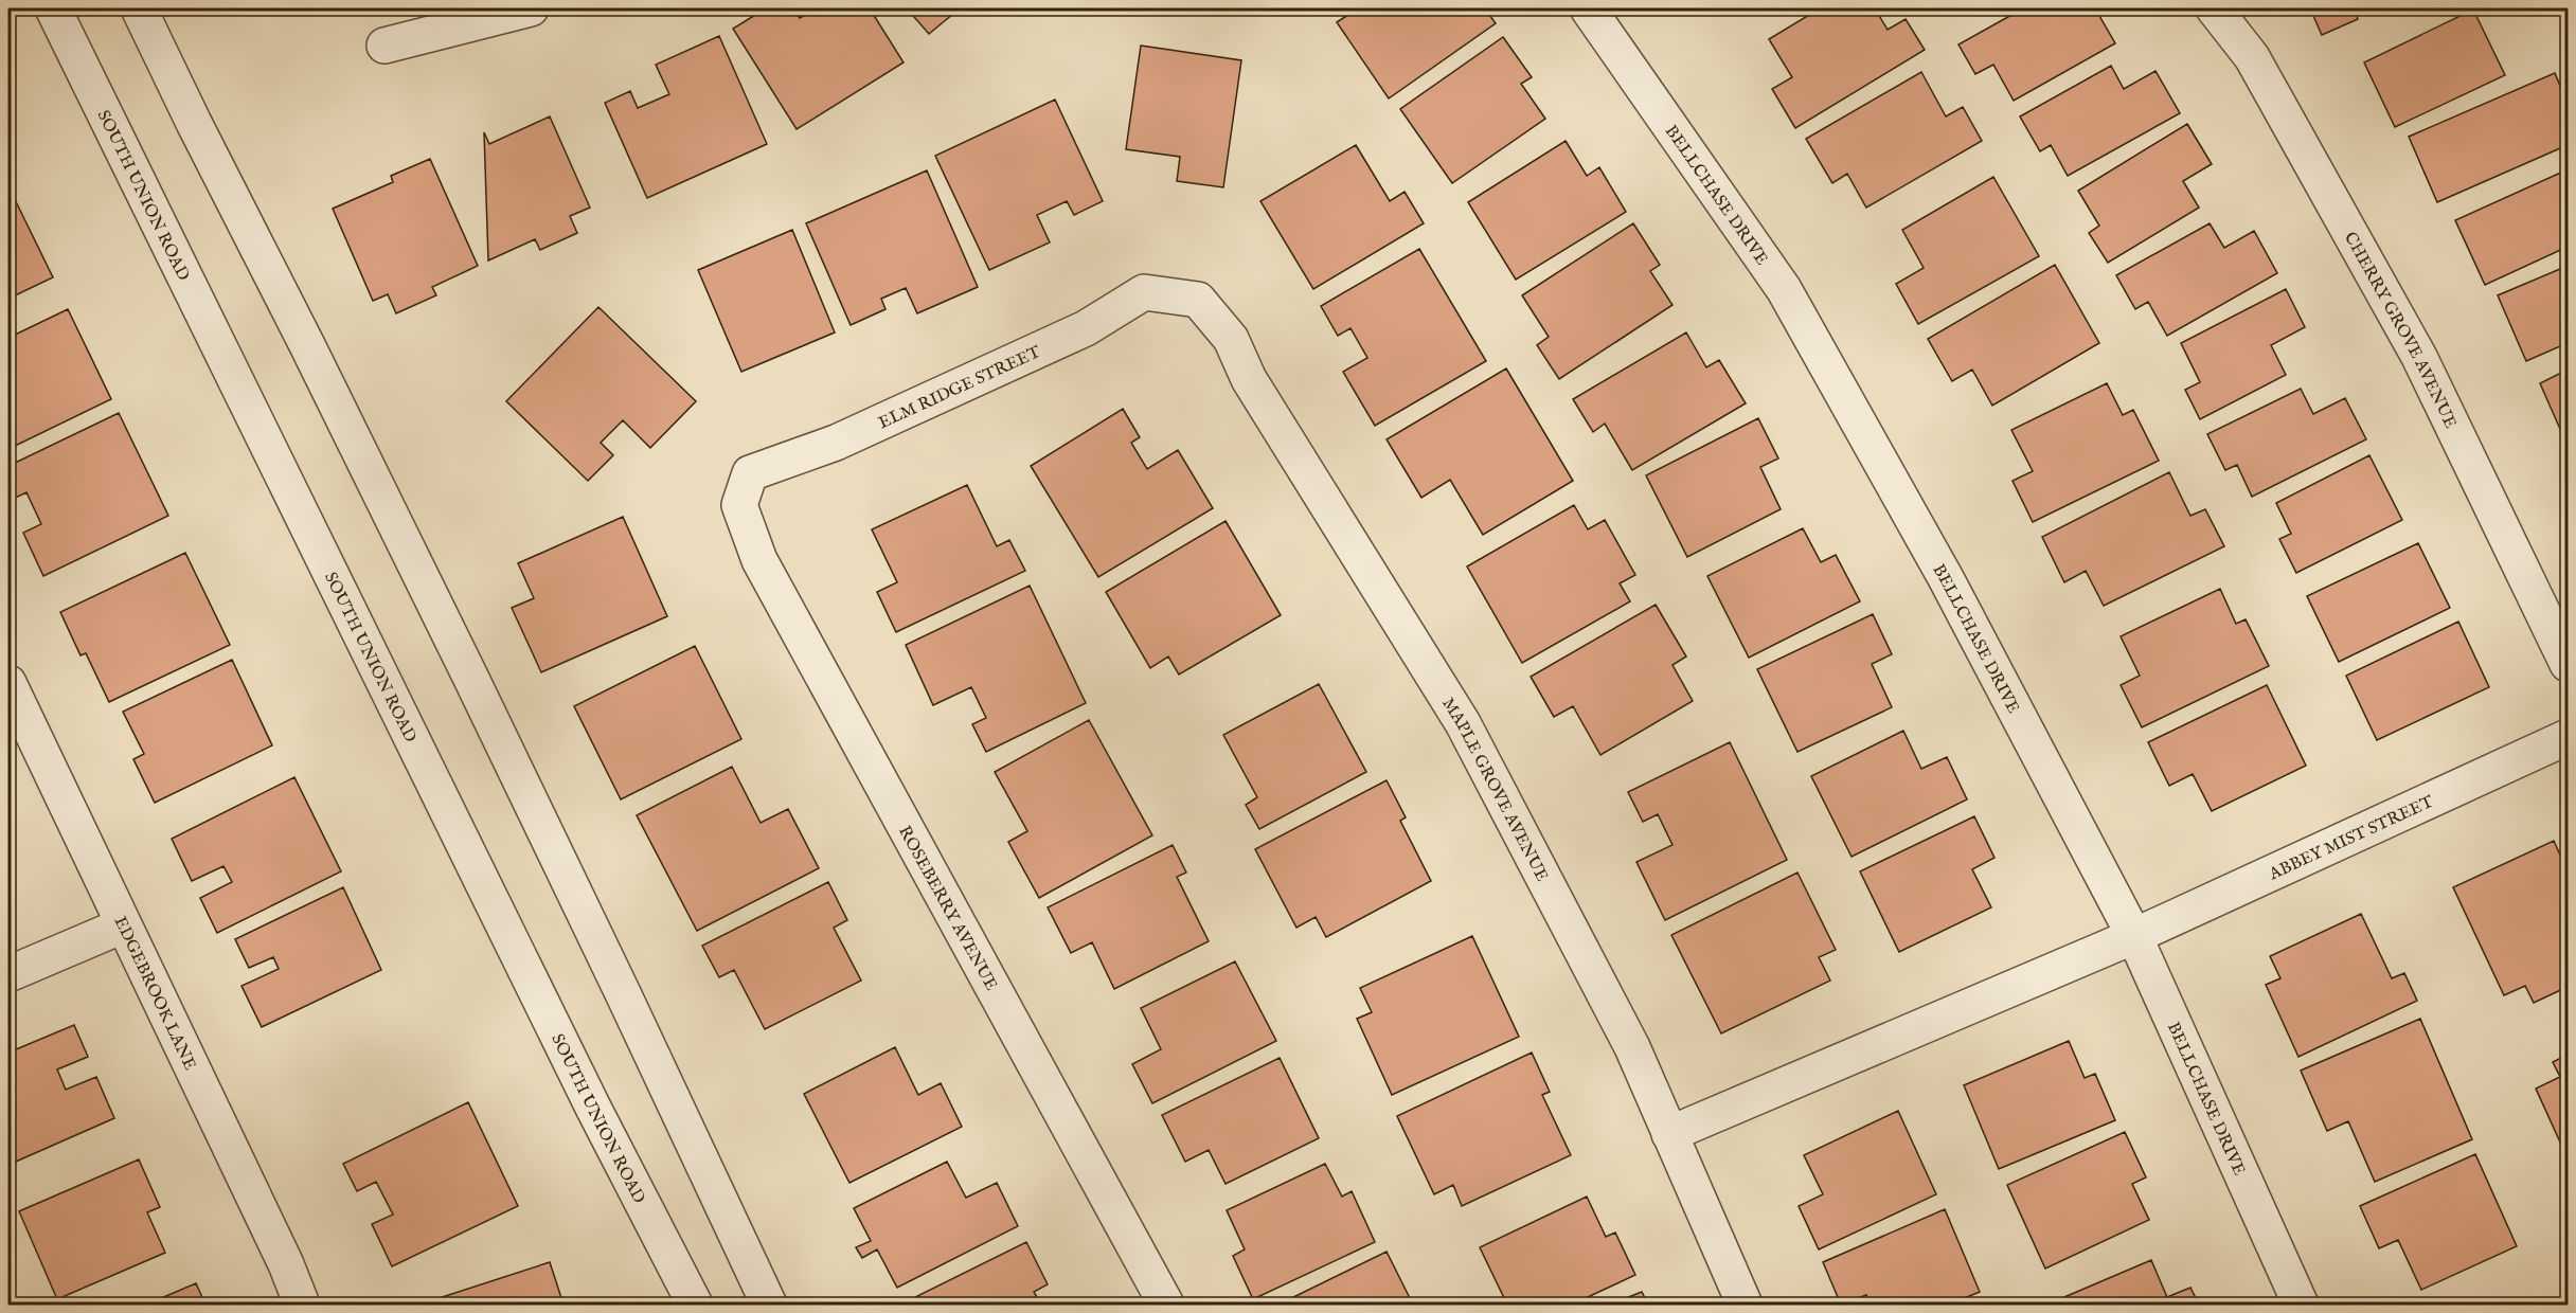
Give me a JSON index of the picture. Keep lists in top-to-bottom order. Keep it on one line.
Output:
{"streets":{"street":["BELLCHASE DRIVE","SOUTH UNION ROAD","CHERRY GROVE AVENUE","ELM RIDGE STREET","MAPLE GROVE AVENUE","ABBEY MIST STREET","ROSEBERRY AVENUE","EDGEBROOK LANE"]},"crossings":[["BELLCHASE DRIVE","ABBEY MIST STREET"],["ELM RIDGE STREET","MAPLE GROVE AVENUE"],["ELM RIDGE STREET","ROSEBERRY AVENUE"],["MAPLE GROVE AVENUE","ABBEY MIST STREET"]]}
